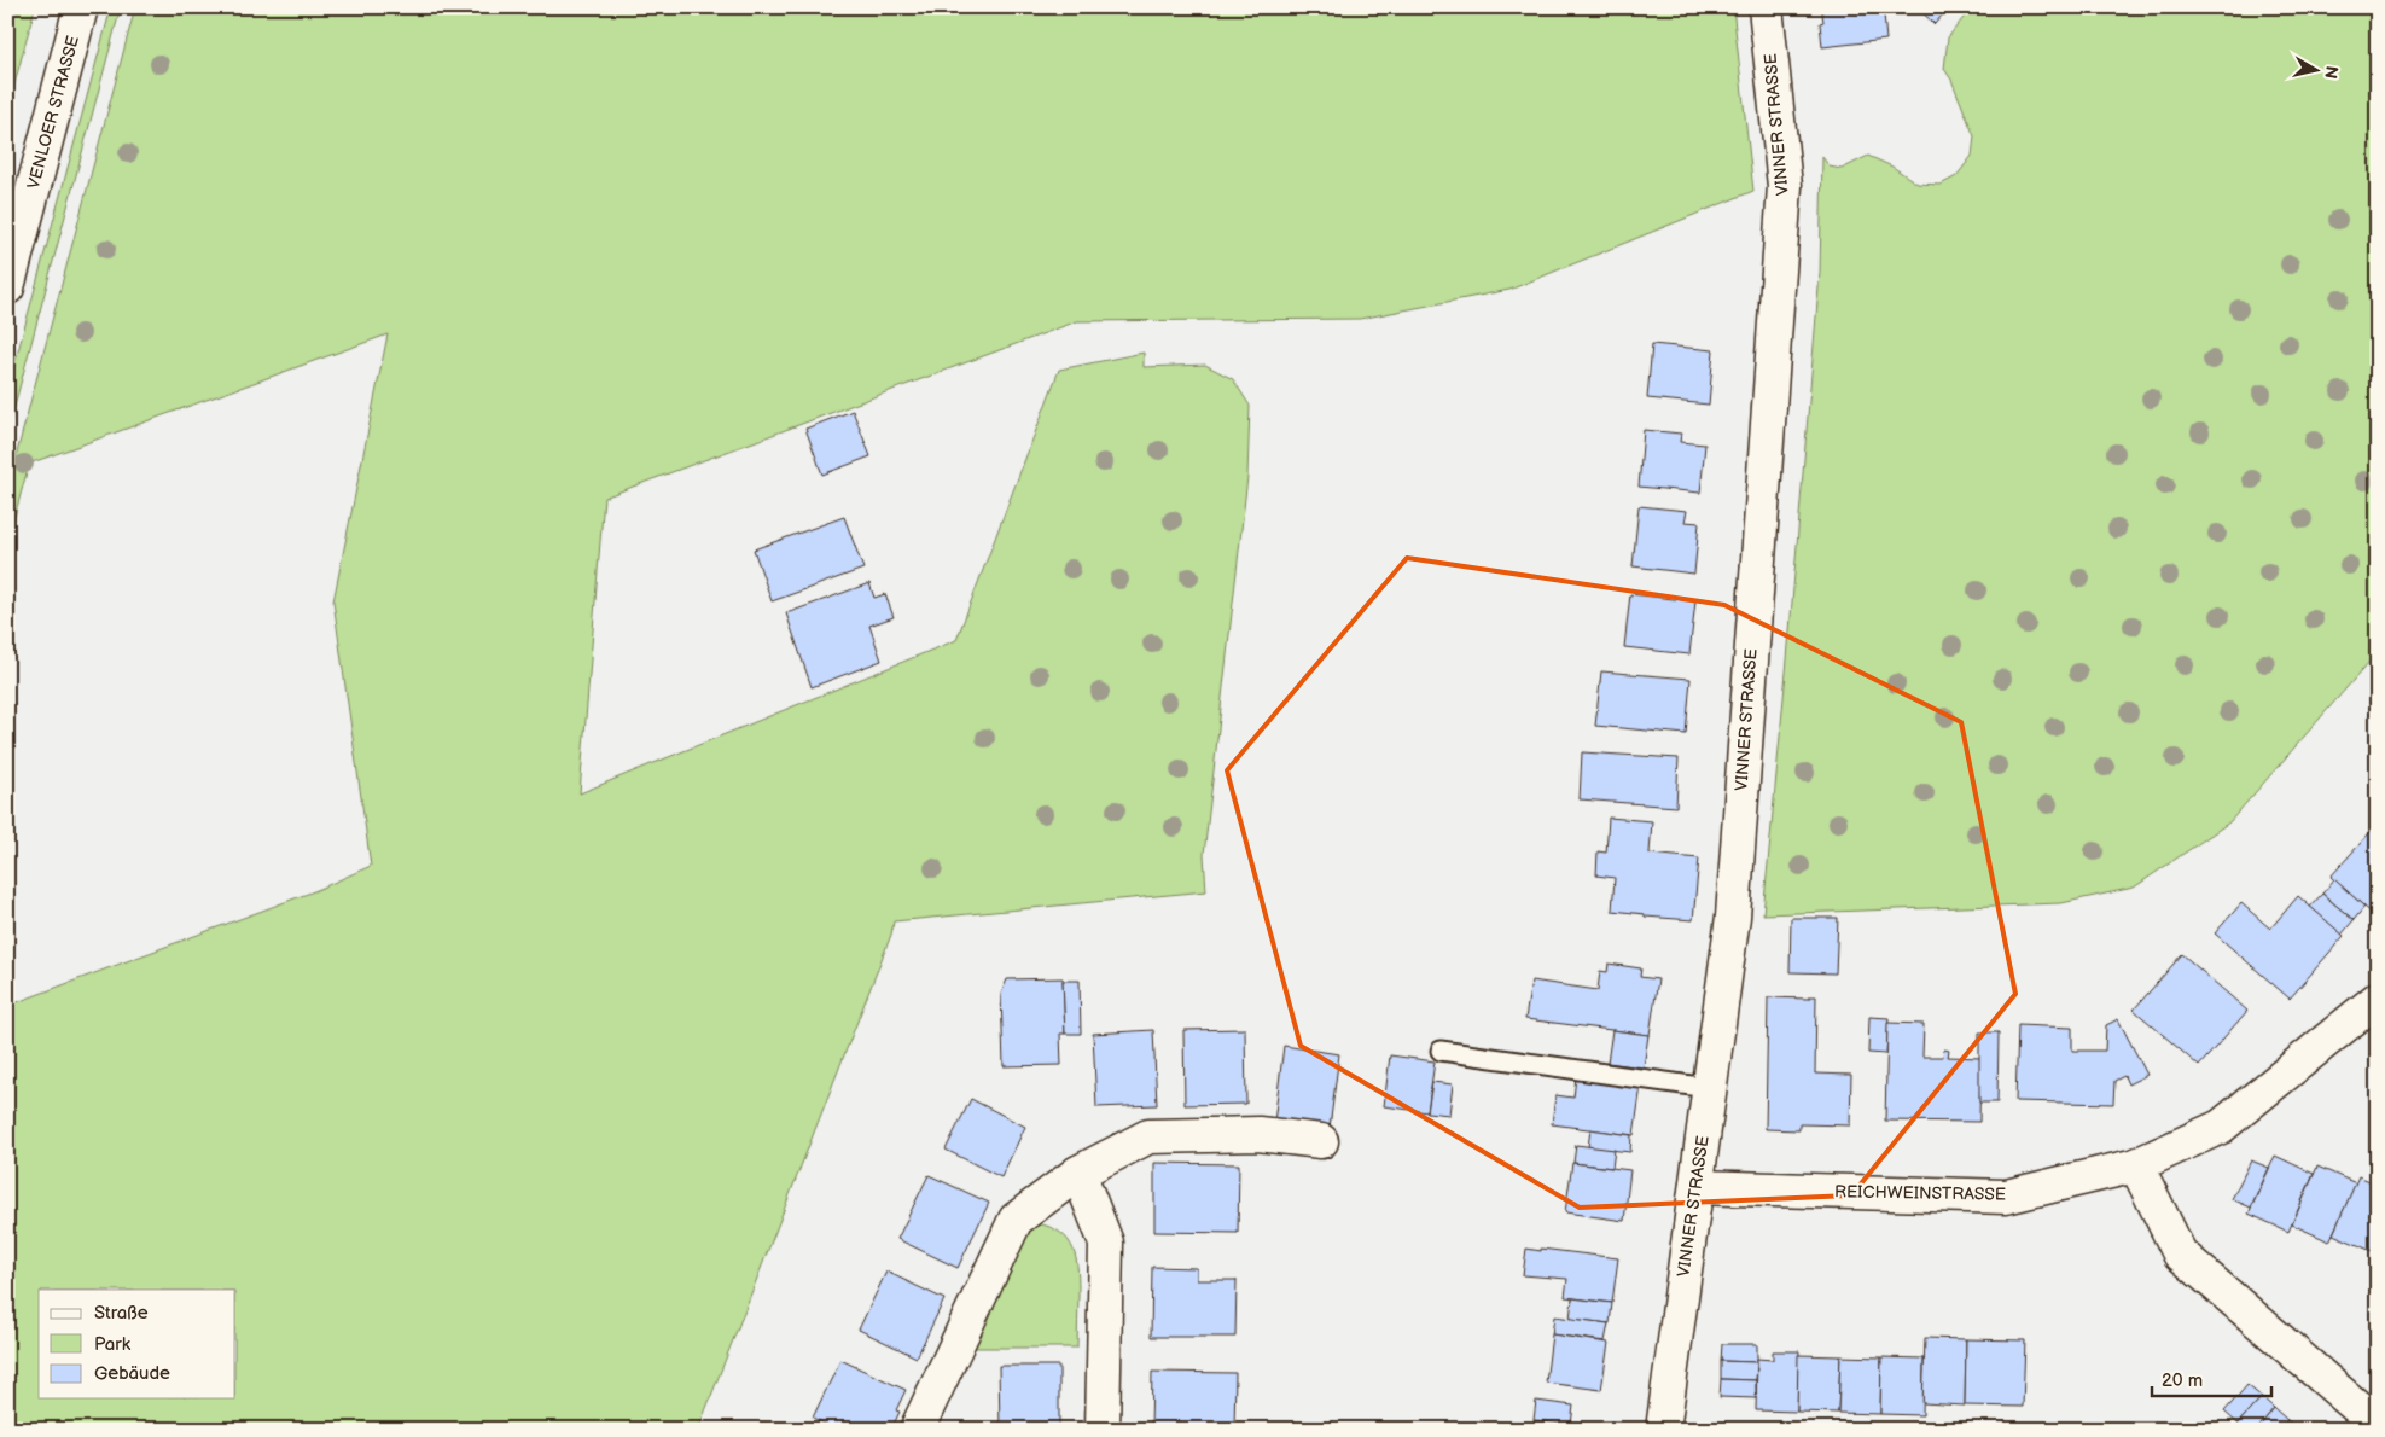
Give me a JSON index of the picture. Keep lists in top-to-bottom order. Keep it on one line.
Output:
{"streets":{"street":["VENLOER STRASSE","VINNER STRASSE","REICHWEINSTRASSE"]},"crossings":[["VINNER STRASSE","REICHWEINSTRASSE"]],"legend":["Straße","Park","Gebäude"],"scale_bar":"20 m","north":"right"}
